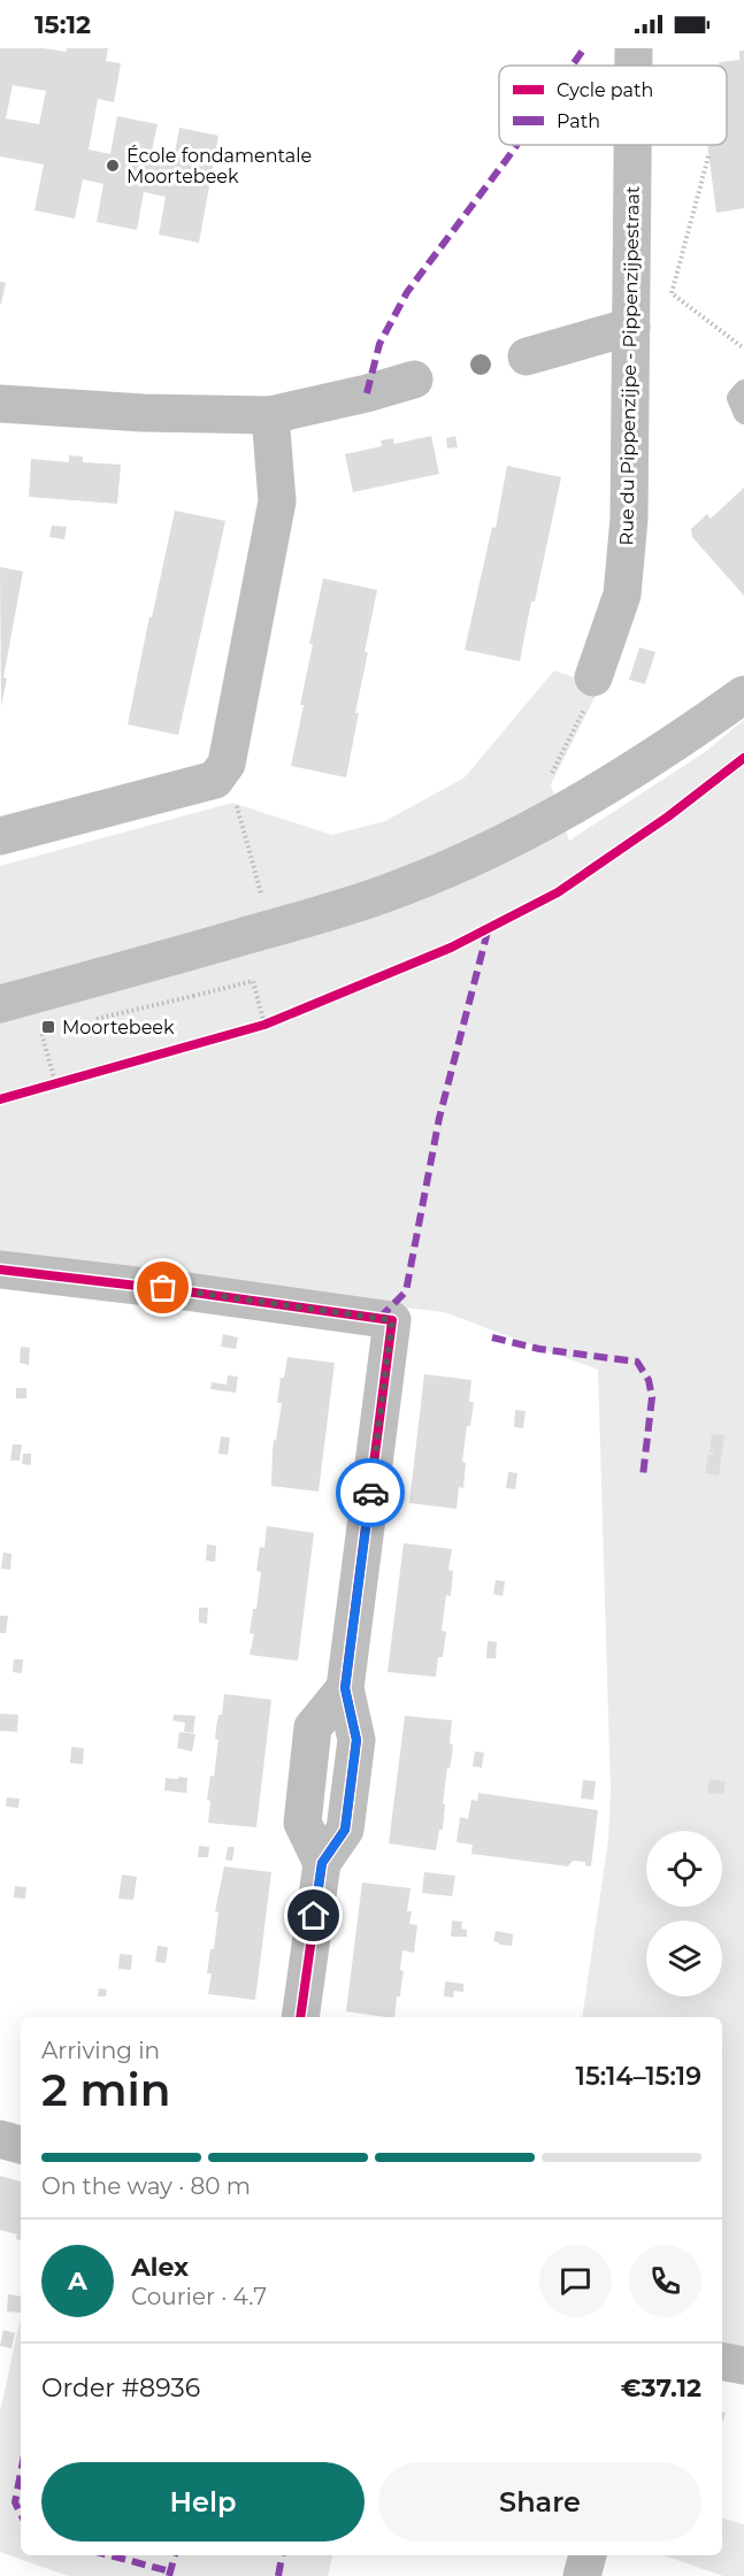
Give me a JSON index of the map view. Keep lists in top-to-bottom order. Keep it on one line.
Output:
{"streets":{"street":["Rue du Pippenzijpe - Pippenzijpestraat"]},"places":{"other":["École fondamentale Moortebeek"],"transit":["Moortebeek"]},"legend":["Cycle path","Path"],"page":{"status":"15:12","heading":["2 min","Arriving in","15:14–15:19"],"panel":["Alex","Courier · 4.7","Order #8936","€37.12"],"bar":"On the way · 80 m","round":"A","buttons":["Help","Share"]}}
